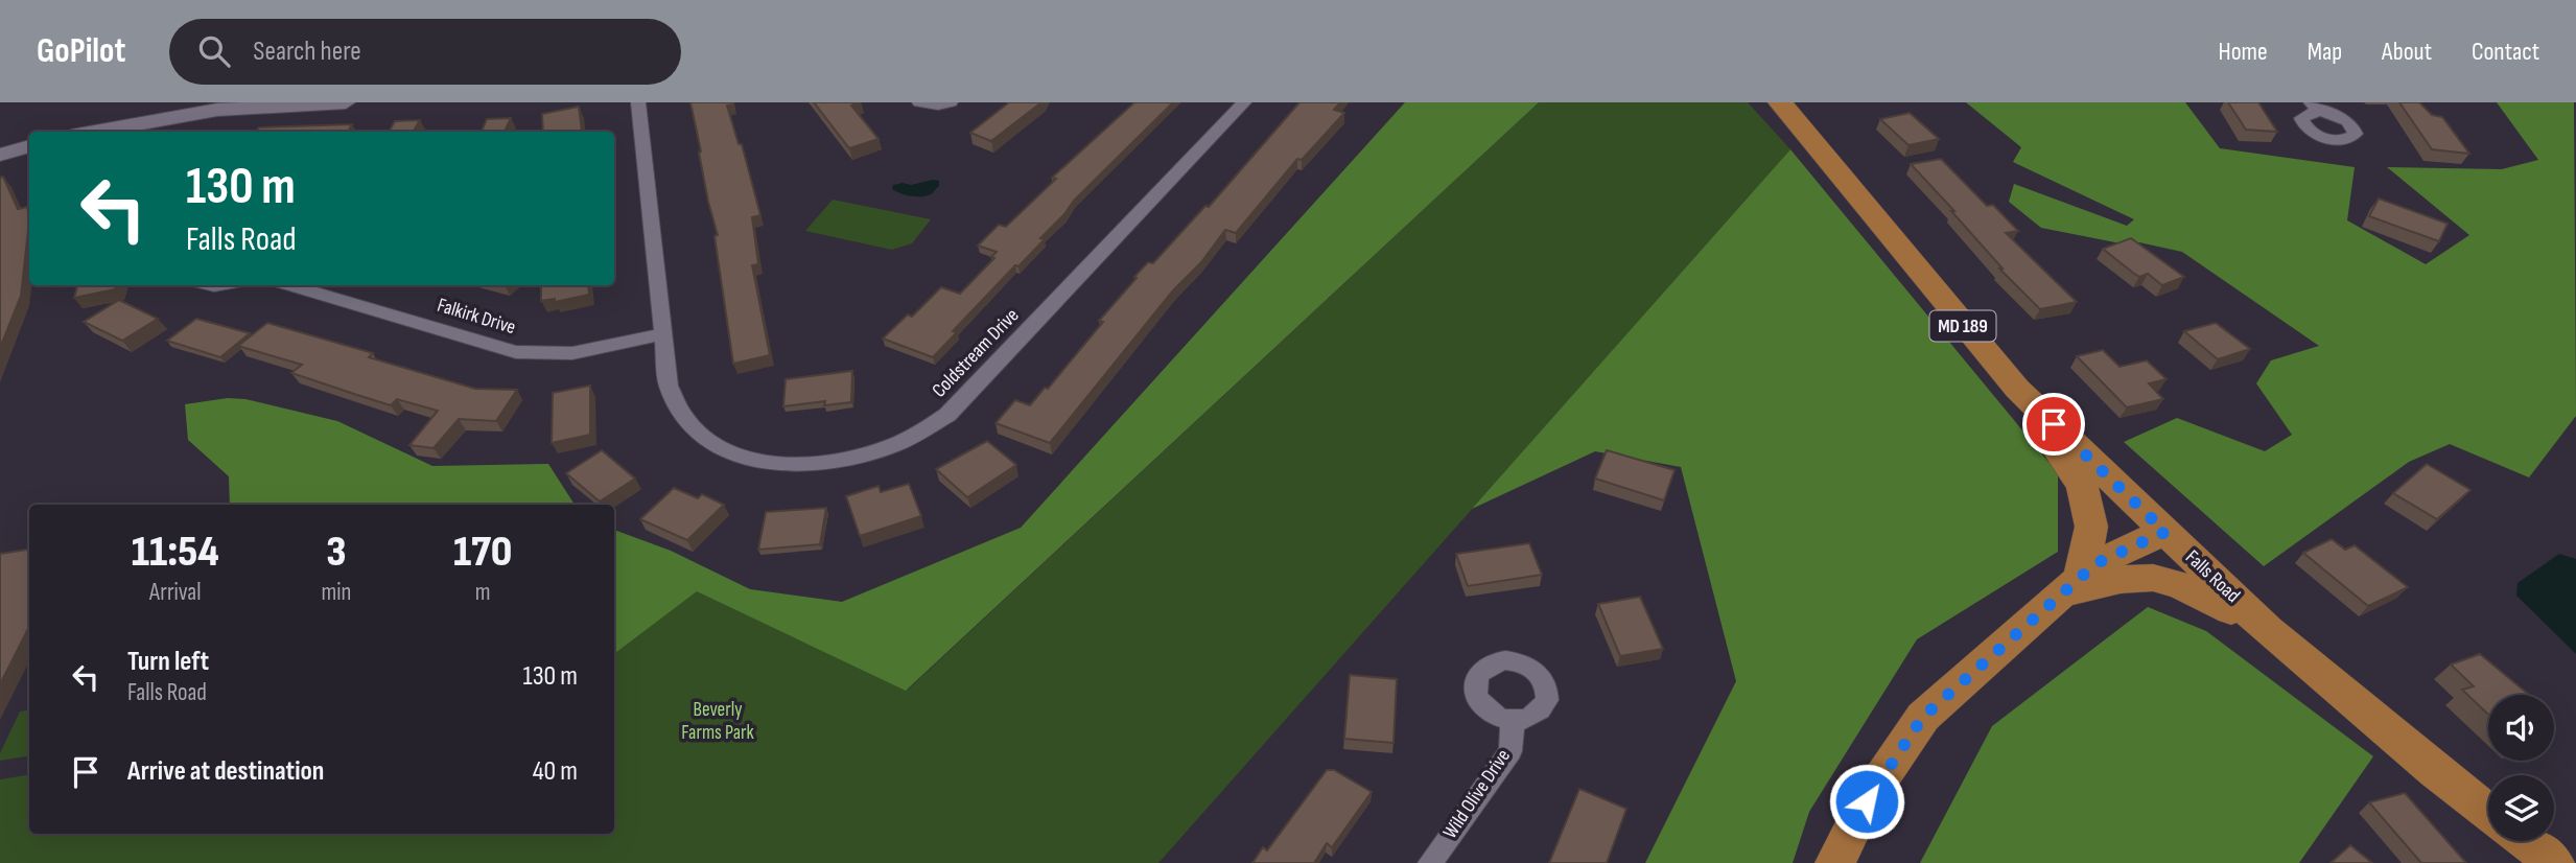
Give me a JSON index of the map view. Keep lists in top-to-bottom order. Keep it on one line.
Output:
{"streets":{"main road":["MD 189","Falls Road"],"street":["Falkirk Drive","Coldstream Drive","Wild Olive Drive"]},"crossings":[["Falkirk Drive","Coldstream Drive"]],"parks":["Beverly Farms Park"],"page":{"header":"GoPilot","search":"Search here","nav":["Home","Map","About","Contact"],"turn":["130 m","Falls Road"],"eta":["11:54","Arrival","3","min","170","m"],"list":[{"name":"Turn left","note":"Falls Road","value":"130 m"},{"name":"Arrive at destination","value":"40 m"}]}}
